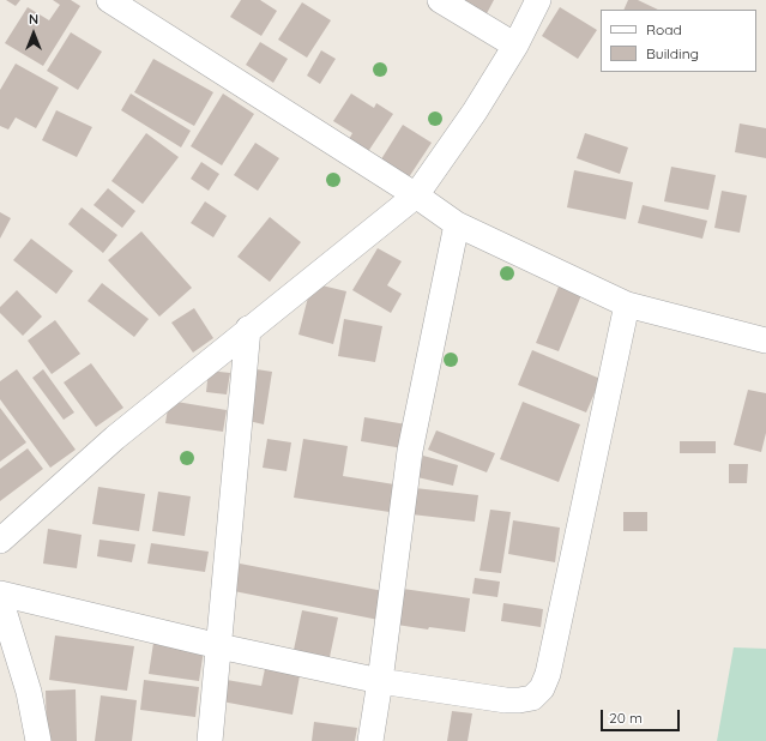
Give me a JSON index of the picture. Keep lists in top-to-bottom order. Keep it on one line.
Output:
{"legend":["Road","Building"],"scale_bar":"20 m","north":"top"}
